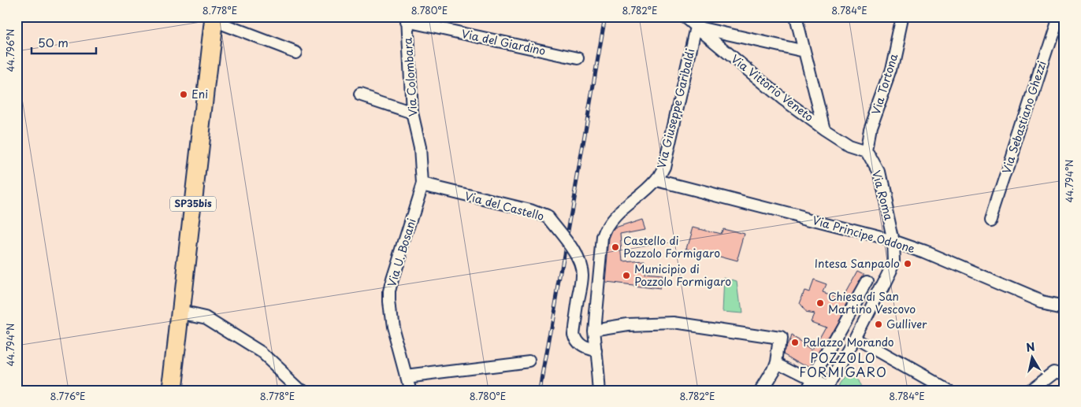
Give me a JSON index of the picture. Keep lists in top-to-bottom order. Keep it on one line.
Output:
{"streets":{"main road":["SP35bis"],"street":["Via del Giardino","Via Colombara","Via Tortona","Via Vittorio Veneto","Via Giuseppe Garibaldi","Via Sebastiano Ghezzi","Via Roma","Via del Castello","Via Principe Oddone","Via U. Bosani"]},"crossings":[["Via del Giardino","Via Colombara"],["Via Colombara","Via del Castello"],["Via Colombara","Via U. Bosani"],["Via Tortona","Via Vittorio Veneto"],["Via Tortona","Via Roma"],["Via Vittorio Veneto","Via Giuseppe Garibaldi"],["Via Vittorio Veneto","Via Roma"],["Via Giuseppe Garibaldi","Via del Castello"],["Via Giuseppe Garibaldi","Via Principe Oddone"],["Via Roma","Via Principe Oddone"],["Via del Castello","Via U. Bosani"]],"districts":["POZZOLO FORMIGARO"],"places":["Eni","Castello di Pozzolo Formigaro","Intesa Sanpaolo","Municipio di Pozzolo Formigaro","Chiesa di San Martino Vescovo","Gulliver","Palazzo Morando"],"scale_bar":"50 m","north":"top","coordinates":["8.778°E","8.780°E","8.782°E","8.784°E","44.796°N","44.794°N","8.776°E"]}
